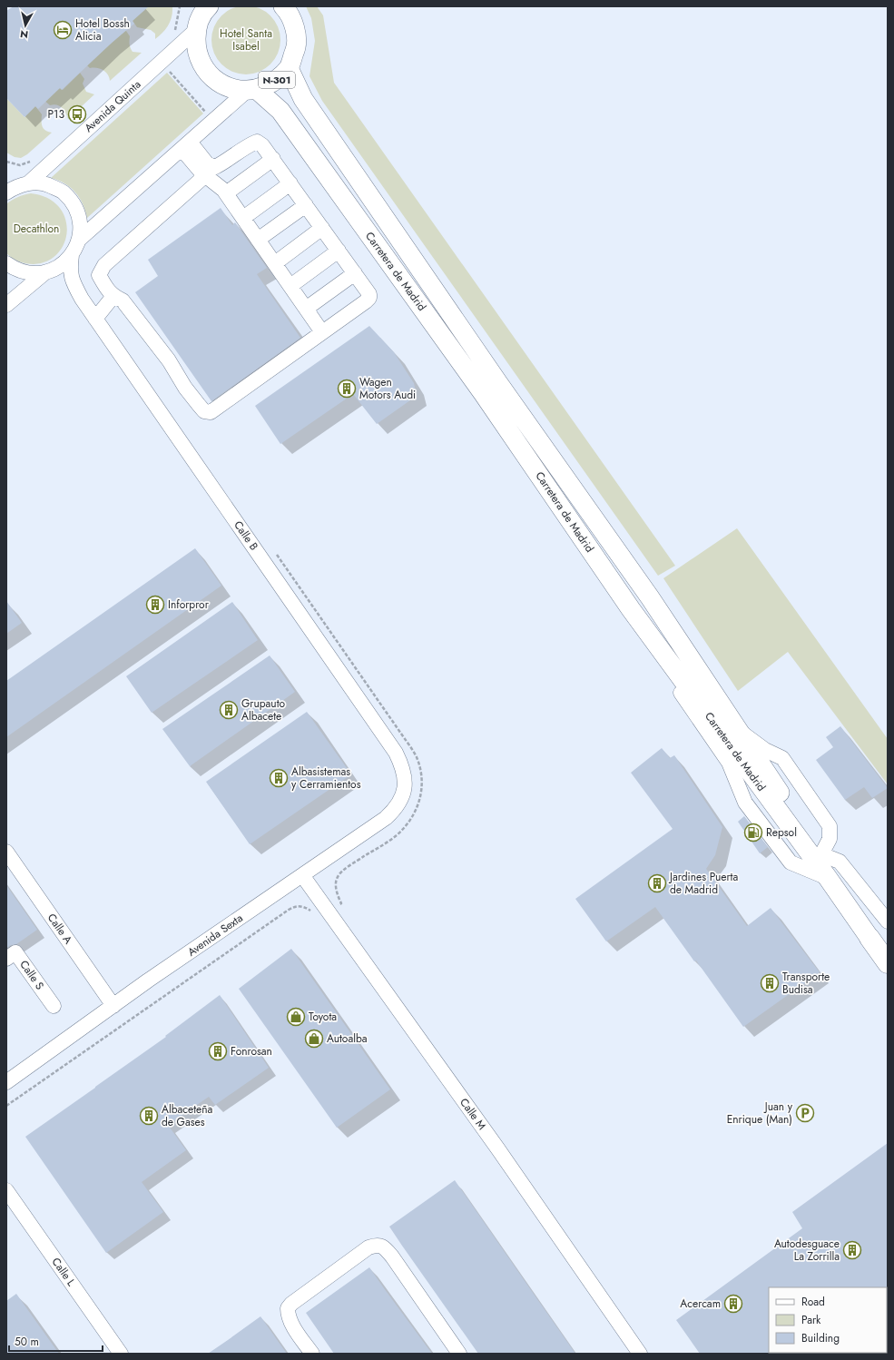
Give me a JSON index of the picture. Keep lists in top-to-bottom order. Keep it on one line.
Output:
{"streets":{"main road":["N-301","Carretera de Madrid"],"street":["Avenida Quinta","Calle B","Calle A","Avenida Sexta","Calle S","Calle M","Calle L"]},"crossings":[["N-301","Avenida Quinta"],["N-301","Carretera de Madrid"],["Calle B","Avenida Sexta"],["Calle A","Avenida Sexta"],["Avenida Sexta","Calle M"]],"parks":["Hotel Santa Isabel","Decathlon"],"places":{"hotel":["Hotel Bossh Alicia"],"bus stop":["P13"],"building":["Wagen Motors Audi","Inforpror","Grupauto Albacete","Albasistemas y Cerramientos","Jardines Puerta de Madrid","Transporte Budisa","Fonrosan","Albaceteña de Gases","Autodesguace La Zorrilla","Acercam"],"fuel station":["Repsol"],"shop":["Toyota","Autoalba"],"parking":["Juan y Enrique (Man)"]},"legend":["Road","Park","Building"],"scale_bar":"50 m","north":"bottom"}
